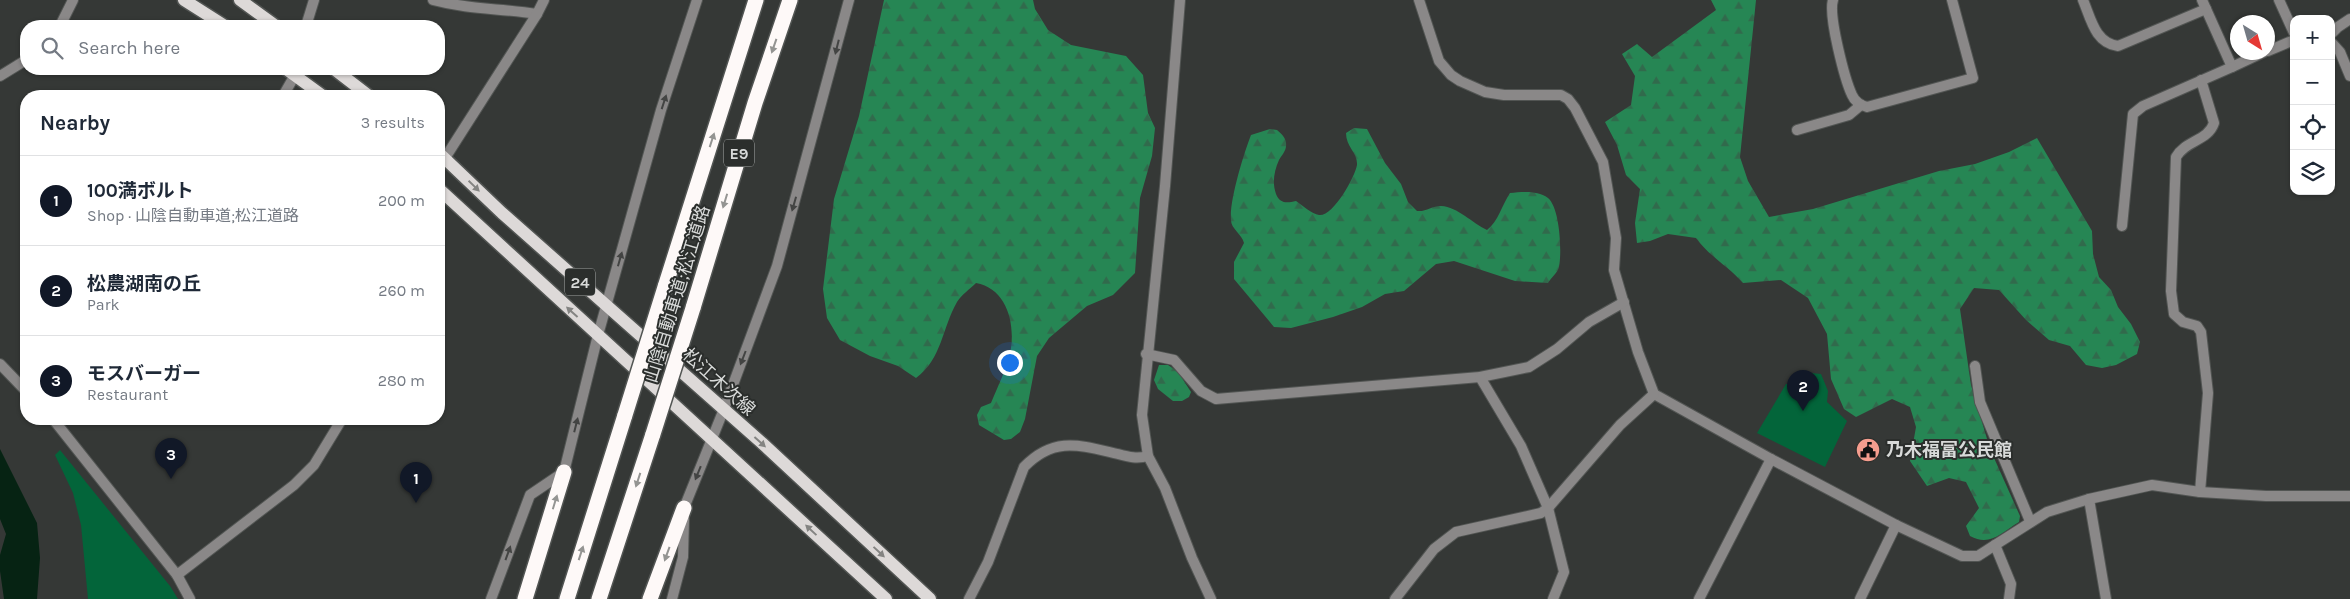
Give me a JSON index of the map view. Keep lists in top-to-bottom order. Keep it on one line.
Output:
{"streets":{"highway":["E9","山陰自動車道;松江道路"],"main road":["24","松江木次線"]},"places":{"public building":["乃木福富公民館"]},"north":"bottom right","page":{"map_buttons":["+","−"],"search":"Search here","heading":["Nearby","3 results"],"list":[{"mark":"1","name":"100満ボルト","note":"Shop · 山陰自動車道;松江道路","value":"200 m"},{"mark":"2","name":"松農湖南の丘","note":"Park","value":"260 m"},{"mark":"3","name":"モスバーガー","note":"Restaurant","value":"280 m"}],"pins":["2","3","1"]}}
